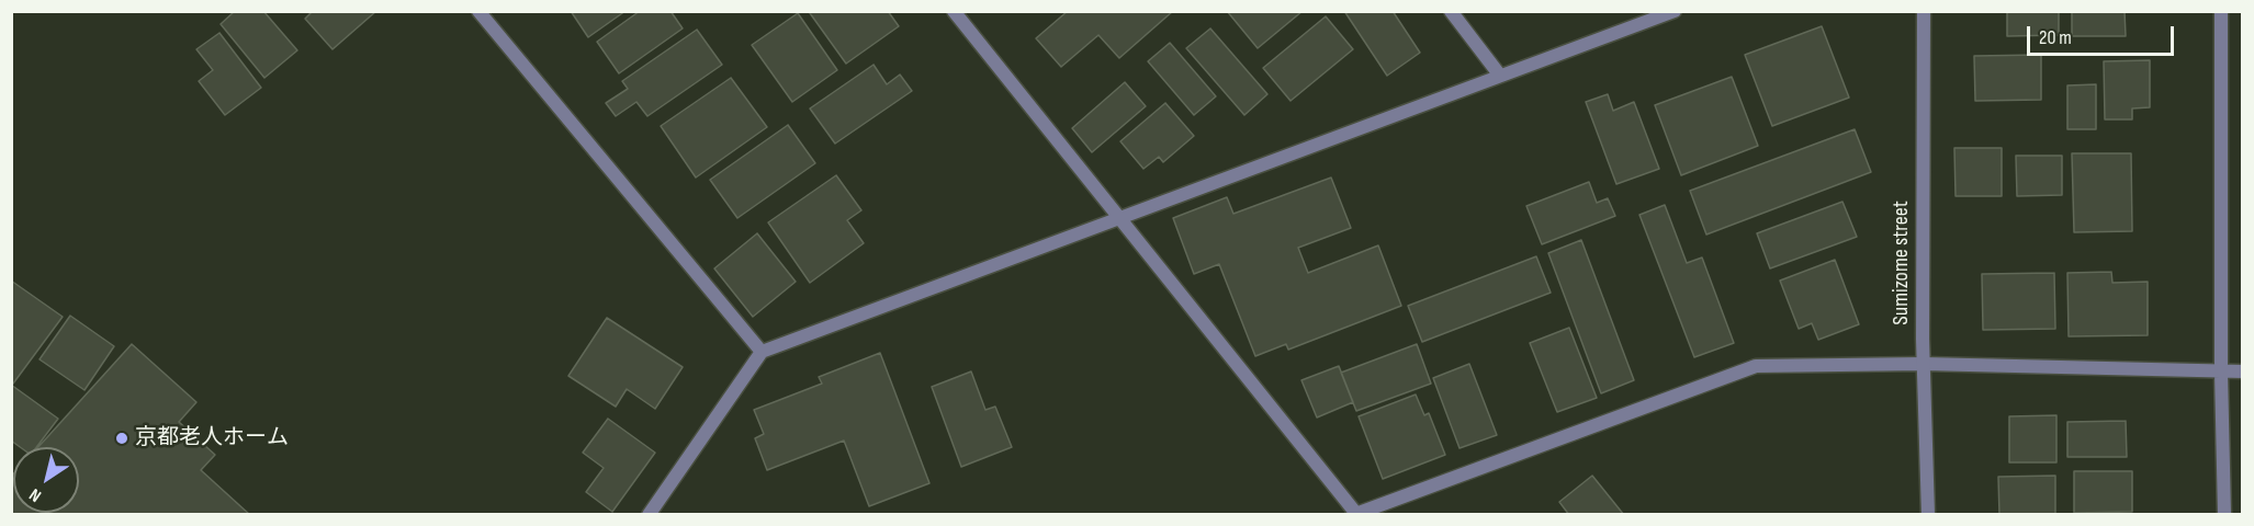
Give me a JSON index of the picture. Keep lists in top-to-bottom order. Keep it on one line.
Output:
{"streets":{"street":["Sumizome street"]},"places":["京都老人ホーム"],"scale_bar":"20 m","north":"bottom left"}
